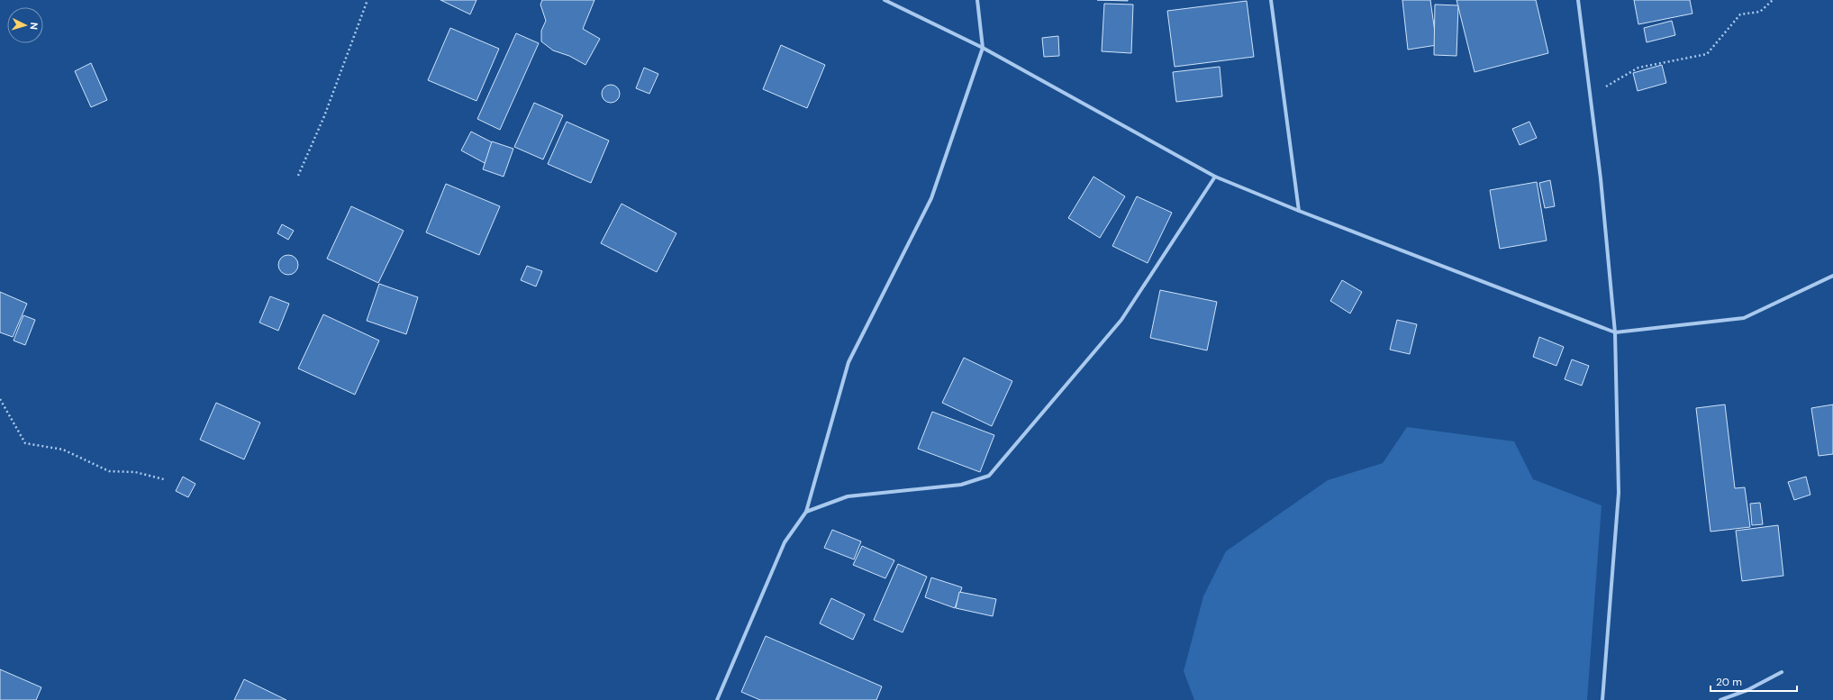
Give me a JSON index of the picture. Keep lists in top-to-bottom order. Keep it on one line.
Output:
{"scale_bar":"20 m","north":"right"}
